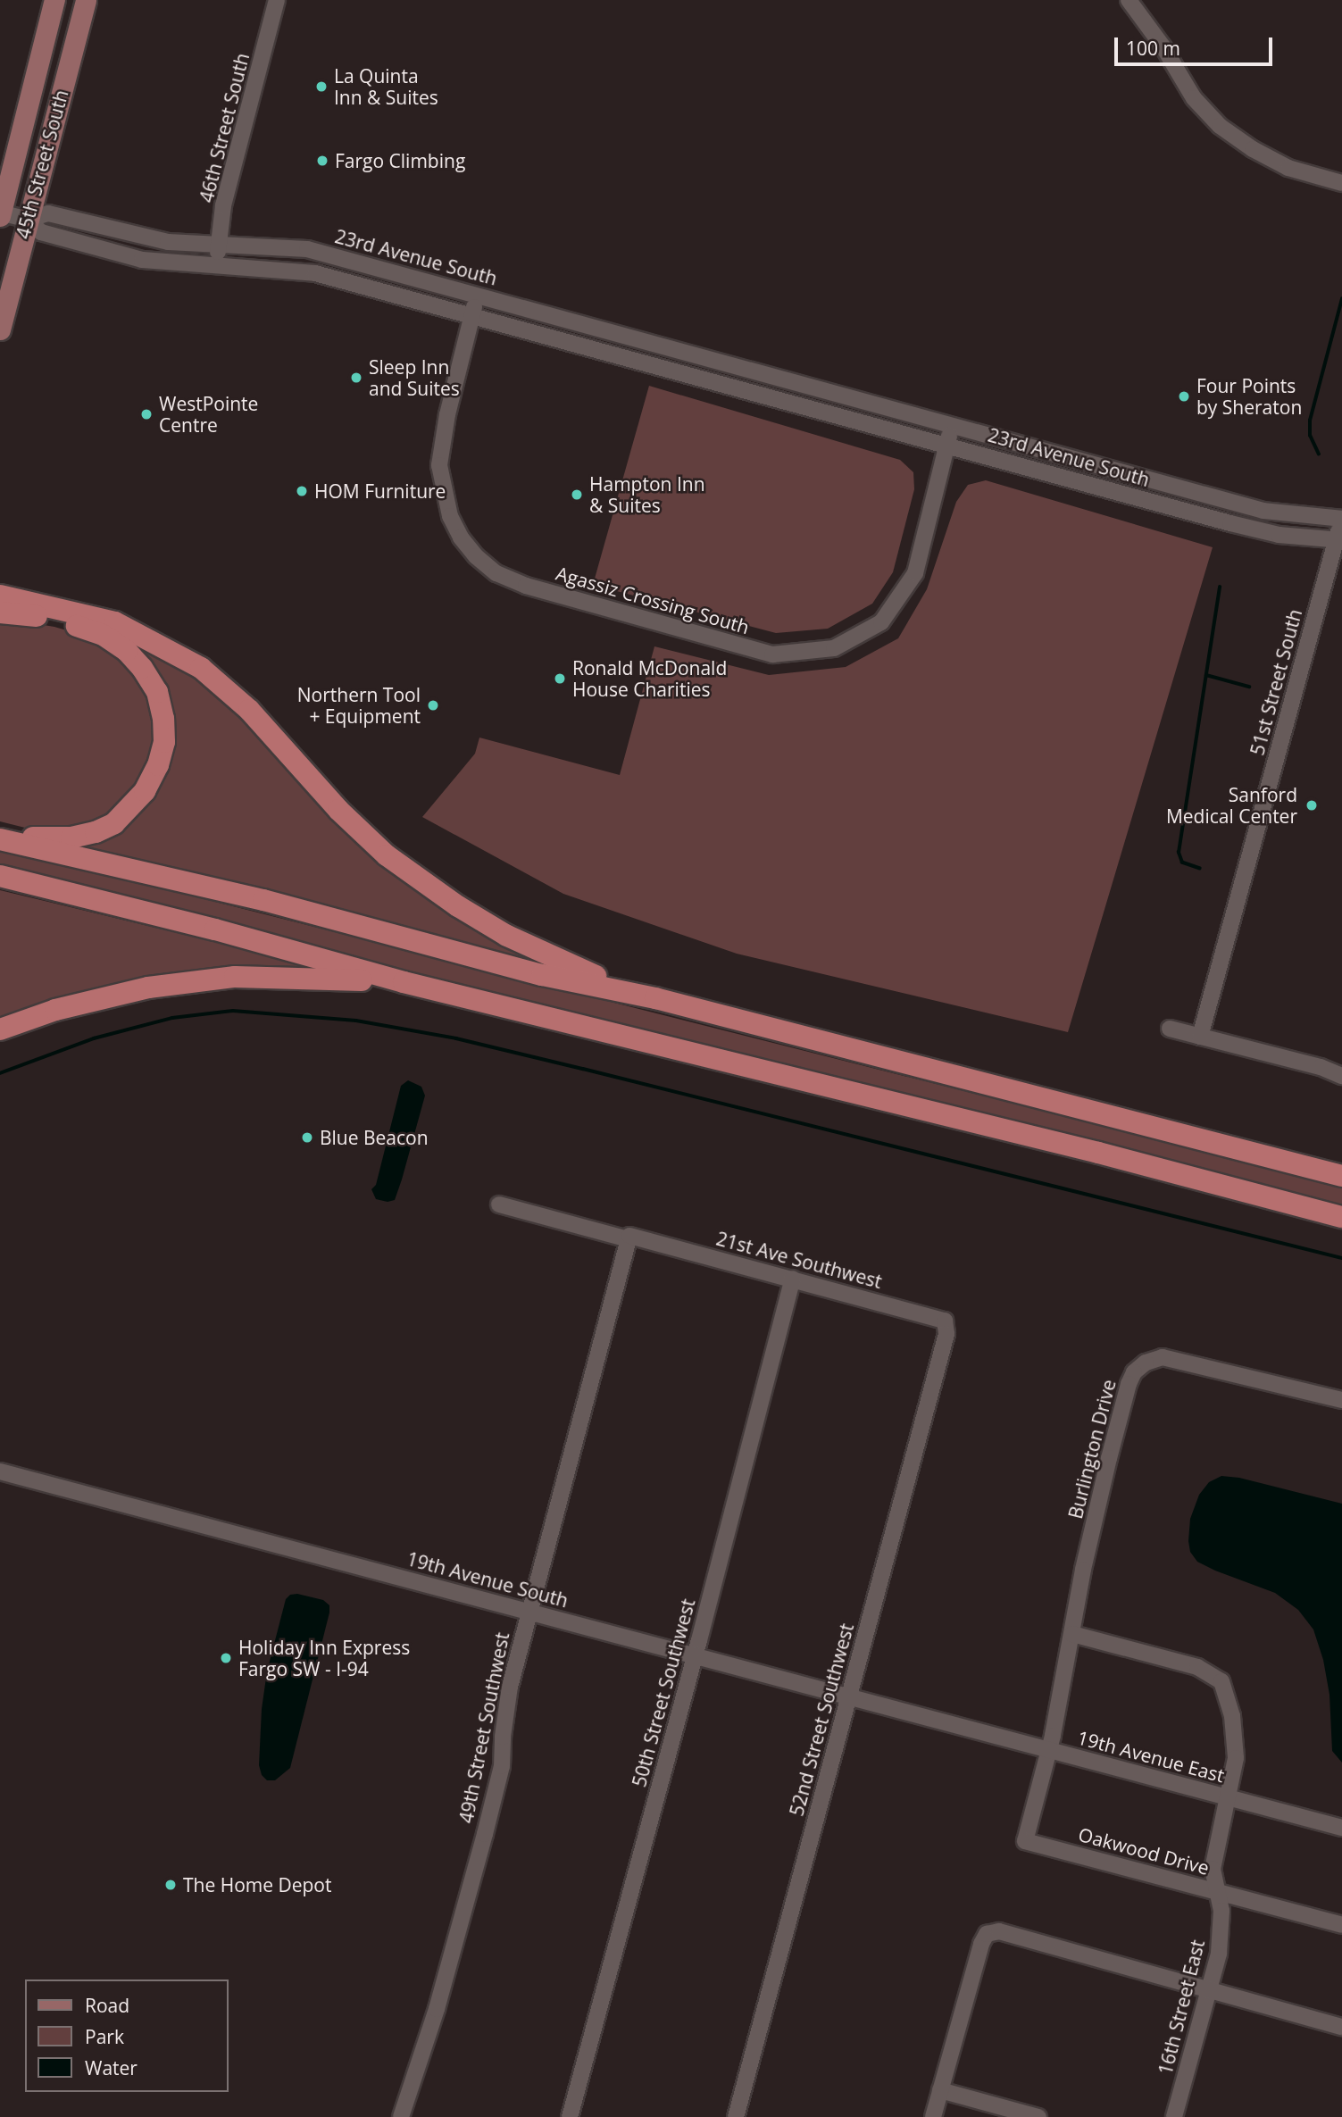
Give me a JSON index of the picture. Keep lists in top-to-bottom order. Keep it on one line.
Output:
{"streets":{"main road":["45th Street South"],"street":["46th Street South","23rd Avenue South","Agassiz Crossing South","51st Street South","21st Ave Southwest","Burlington Drive","19th Avenue South","50th Street Southwest","52nd Street Southwest","49th Street Southwest","19th Avenue East","Oakwood Drive","16th Street East"]},"crossings":[["46th Street South","23rd Avenue South"],["45th Street South","23rd Avenue South"],["23rd Avenue South","Agassiz Crossing South"],["23rd Avenue South","51st Street South"],["21st Ave Southwest","50th Street Southwest"],["21st Ave Southwest","52nd Street Southwest"],["21st Ave Southwest","49th Street Southwest"],["Burlington Drive","19th Avenue East"],["Burlington Drive","Oakwood Drive"],["Burlington Drive","16th Street East"],["19th Avenue South","50th Street Southwest"],["19th Avenue South","52nd Street Southwest"],["19th Avenue South","49th Street Southwest"],["19th Avenue South","19th Avenue East"],["19th Avenue East","Oakwood Drive"],["19th Avenue East","16th Street East"],["Oakwood Drive","16th Street East"]],"places":["La Quinta Inn & Suites","Fargo Climbing","Sleep Inn and Suites","Four Points by Sheraton","WestPointe Centre","HOM Furniture","Hampton Inn & Suites","Ronald McDonald House Charities","Northern Tool + Equipment","Sanford Medical Center","Blue Beacon","Holiday Inn Express Fargo SW - I-94","The Home Depot"],"legend":["Road","Park","Water"],"scale_bar":"100 m"}
